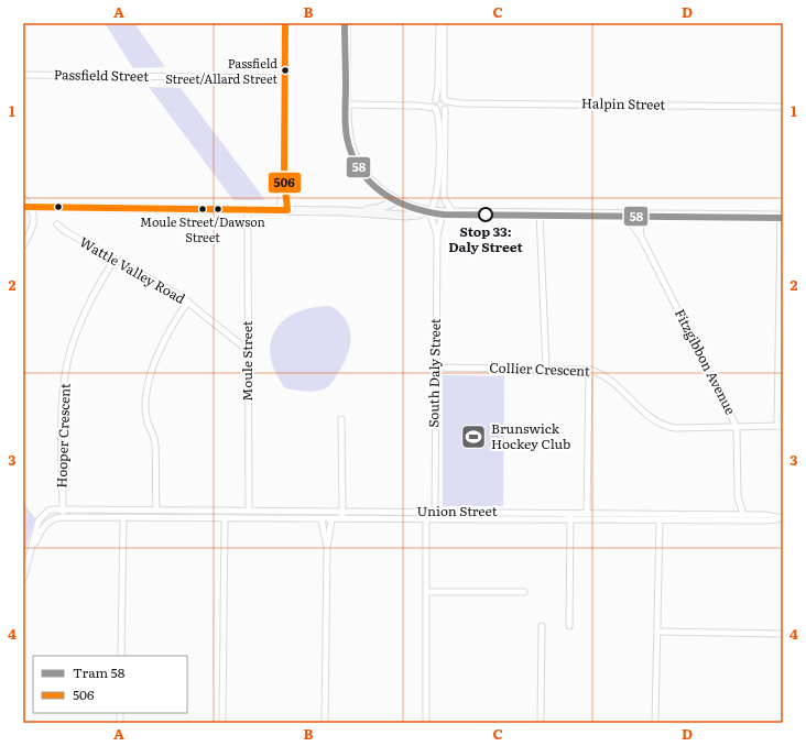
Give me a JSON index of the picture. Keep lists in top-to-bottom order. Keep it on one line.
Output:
{"streets":{"street":["Passfield Street","Halpin Street","Wattle Valley Road","Moule Street","Fitzgibbon Avenue","Collier Crescent","South Daly Street","Hooper Crescent","Union Street"]},"crossings":[["Wattle Valley Road","Moule Street"],["Wattle Valley Road","Hooper Crescent"],["Moule Street","Union Street"],["Fitzgibbon Avenue","Collier Crescent"],["Fitzgibbon Avenue","Union Street"],["Collier Crescent","South Daly Street"],["South Daly Street","Union Street"],["Hooper Crescent","Union Street"]],"places":{"other":["Passfield Street/Allard Street","Moule Street/Dawson Street","Stop 33: Daly Street"],"sports":["Brunswick Hockey Club"]},"lines":["tram line 58","transit line 506"],"legend":["Tram 58","506"],"grid":{"columns":["A","B","C","D"],"rows":["1","2","3","4"]}}
